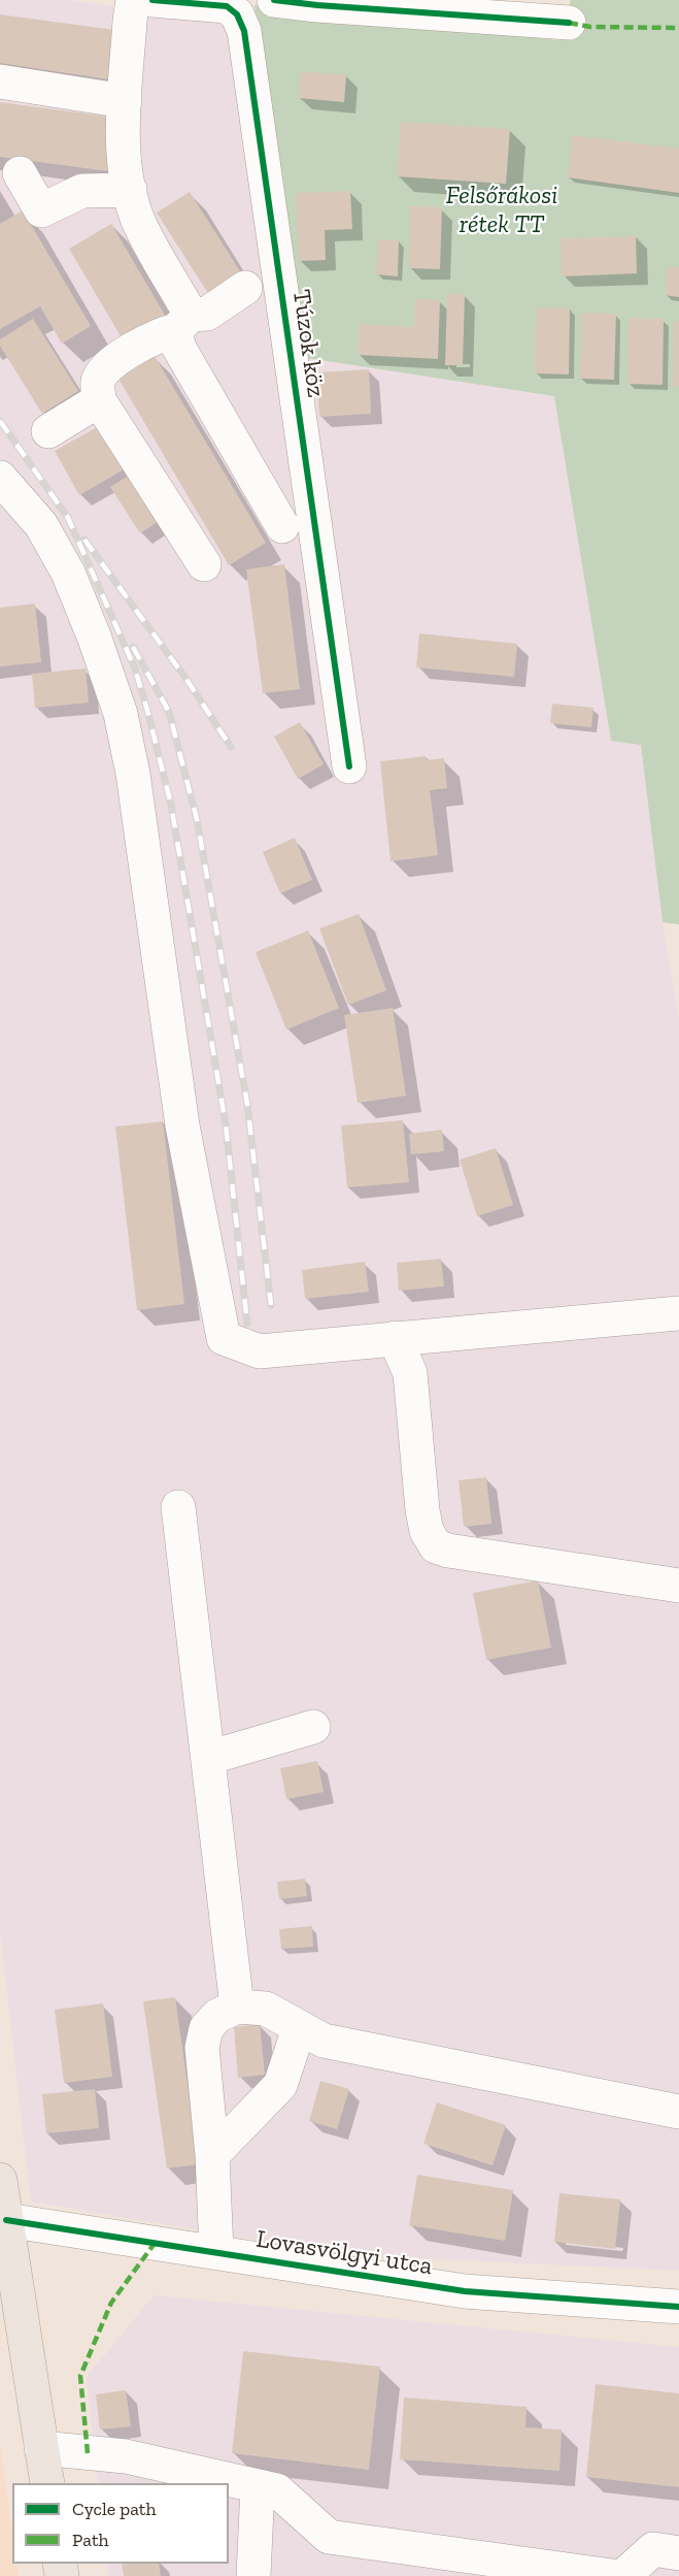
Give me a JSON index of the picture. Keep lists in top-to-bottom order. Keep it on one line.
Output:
{"streets":{"street":["Túzok köz","Lovasvölgyi utca"]},"parks":["Felsőrákosi rétek TT"],"legend":["Cycle path","Path"]}
